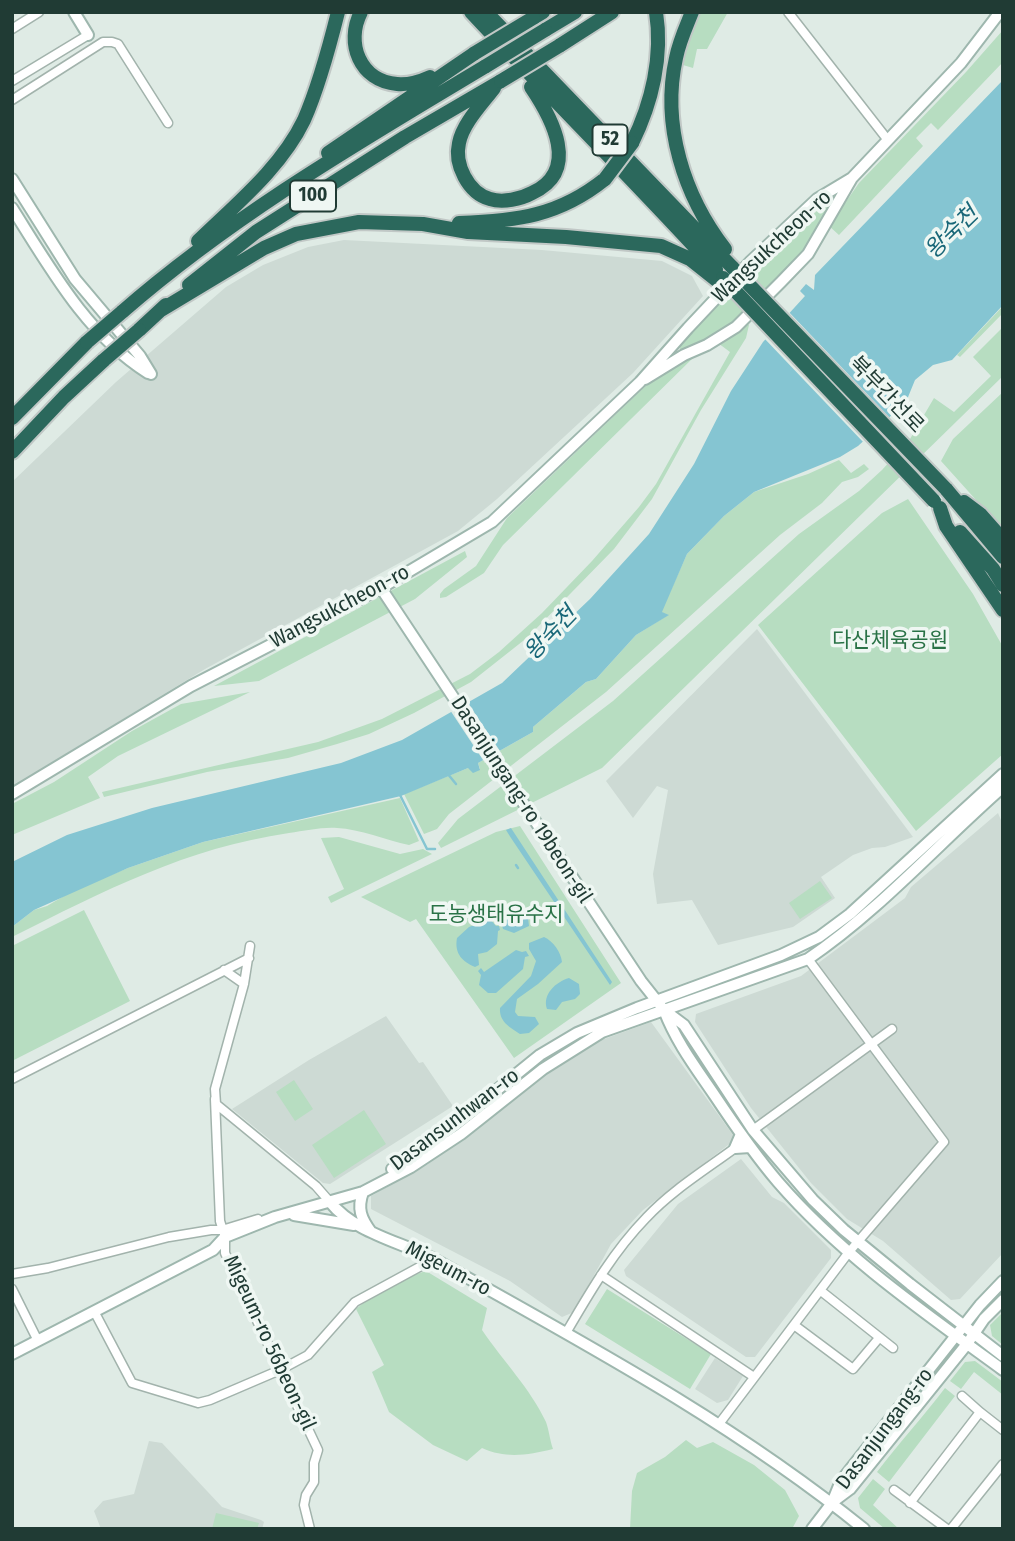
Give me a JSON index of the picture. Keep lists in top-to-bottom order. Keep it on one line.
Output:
{"streets":{"highway":["52","100","북부간선로"],"street":["Wangsukcheon-ro","Dasanjungang-ro 19beon-gil","Dasansunhwan-ro","Migeum-ro","Migeum-ro 56beon-gil","Dasanjungang-ro"]},"crossings":[["52","북부간선로"],["Wangsukcheon-ro","Dasanjungang-ro 19beon-gil"],["Dasanjungang-ro 19beon-gil","Dasansunhwan-ro"],["Dasanjungang-ro 19beon-gil","Dasanjungang-ro"],["Dasansunhwan-ro","Migeum-ro"],["Migeum-ro","Dasanjungang-ro"]],"water":["왕숙천"],"parks":["다산체육공원","도농생태유수지"]}
